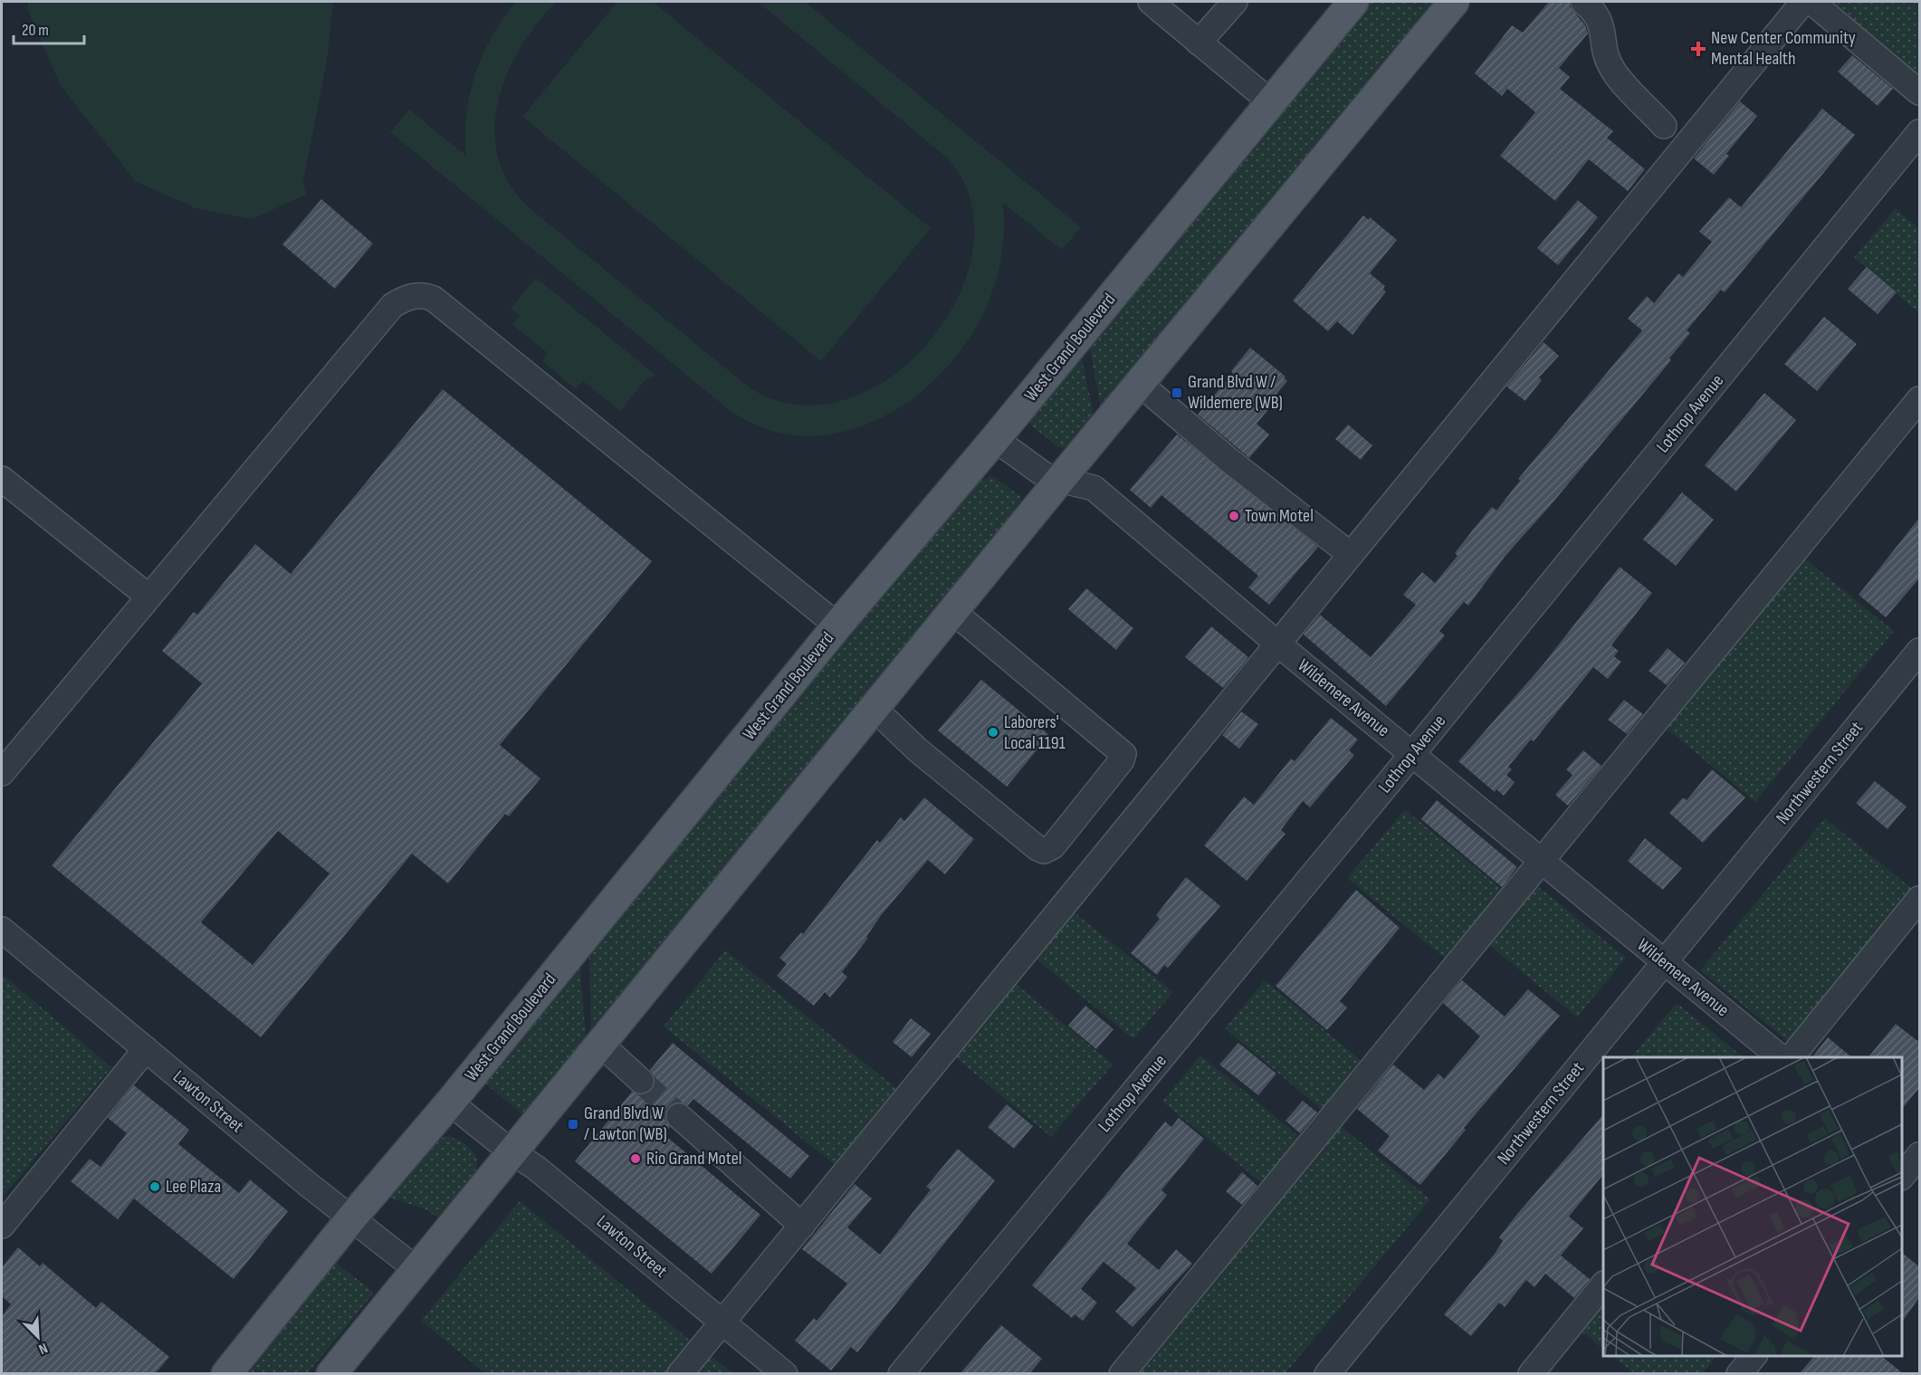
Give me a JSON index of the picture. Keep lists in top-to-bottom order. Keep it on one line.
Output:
{"streets":{"main road":["West Grand Boulevard"],"street":["Lothrop Avenue","Wildemere Avenue","Northwestern Street","Lawton Street"]},"crossings":[["West Grand Boulevard","Wildemere Avenue"],["West Grand Boulevard","Lawton Street"],["Lothrop Avenue","Wildemere Avenue"],["Wildemere Avenue","Northwestern Street"]],"places":{"health":["New Center Community Mental Health"],"transit":["Grand Blvd W / Wildemere (WB)","Grand Blvd W / Lawton (WB)"],"other":["Town Motel","Laborers' Local 1191","Rio Grand Motel","Lee Plaza"]},"scale_bar":"20 m","north":"bottom right"}
